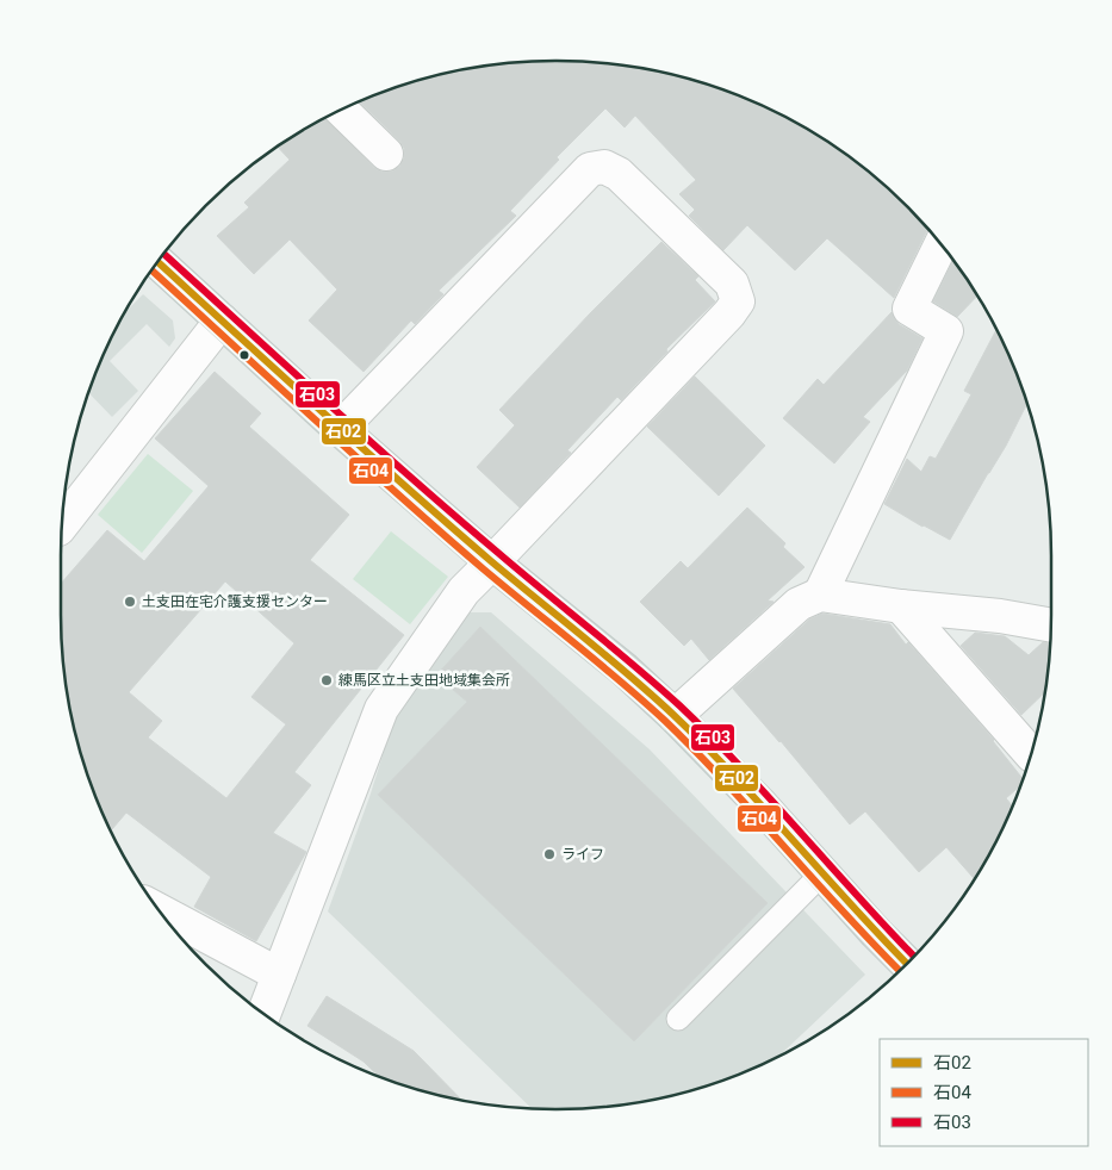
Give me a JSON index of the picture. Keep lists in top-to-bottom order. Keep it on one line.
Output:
{"places":["土支田在宅介護支援センター","練馬区立土支田地域集会所","ライフ"],"lines":["transit line 石03","transit line 石02","transit line 石04"],"legend":["石02","石04","石03"]}
